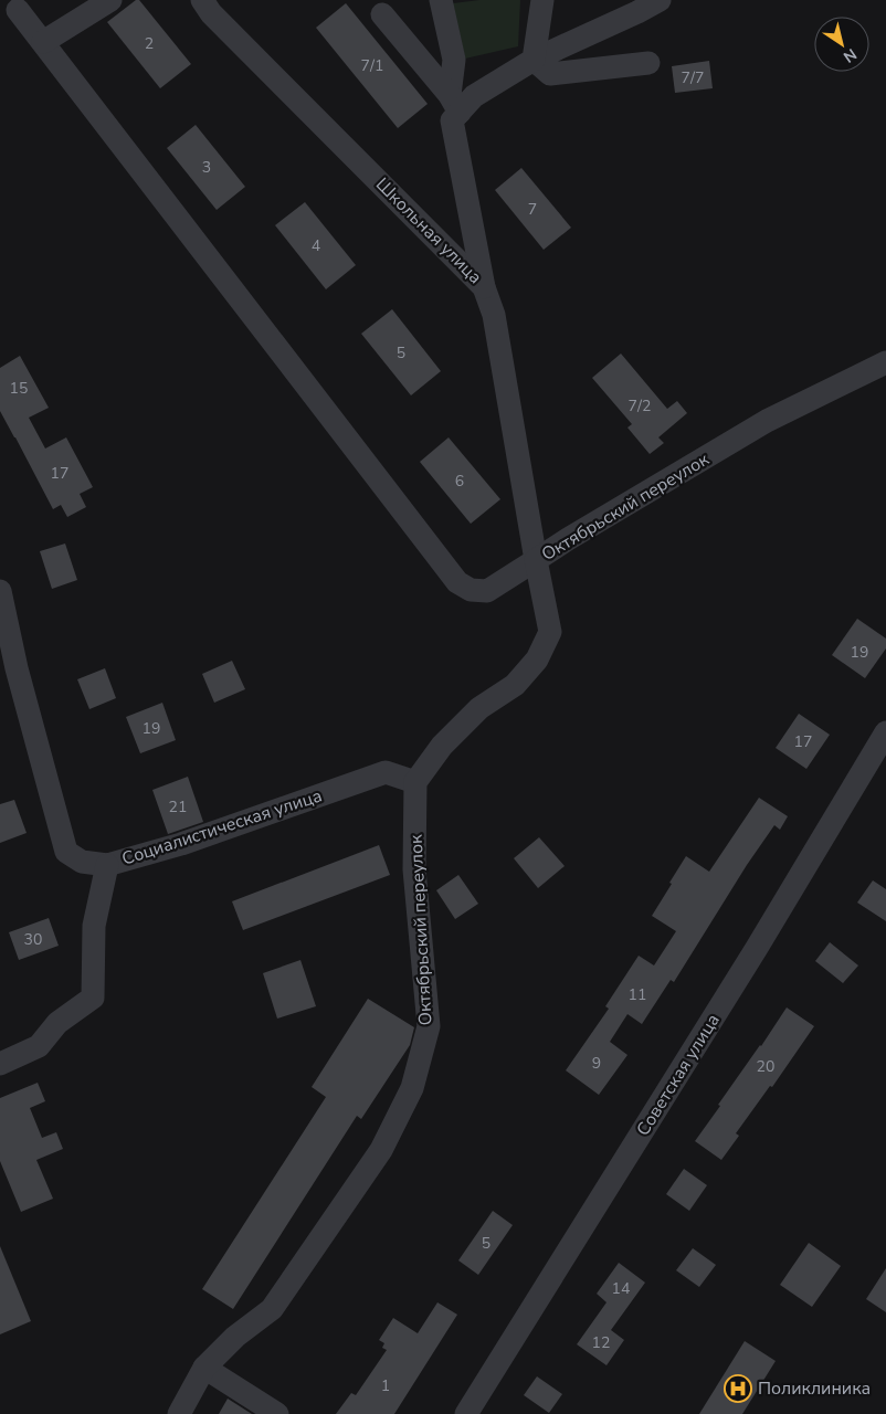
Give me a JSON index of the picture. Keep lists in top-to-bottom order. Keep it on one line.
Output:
{"streets":{"street":["Школьная улица","Октябрьский переулок","Социалистическая улица","Советская улица"]},"crossings":[["Школьная улица","Октябрьский переулок"],["Октябрьский переулок","Социалистическая улица"]],"places":{"hospital":["Поликлиника"]},"house_numbers":["2","7/1","7/7","3","7","4","5","15","7/2","17","6","19","19","17","21","30","11","9","20","5","14","12","1"],"north":"bottom right"}
